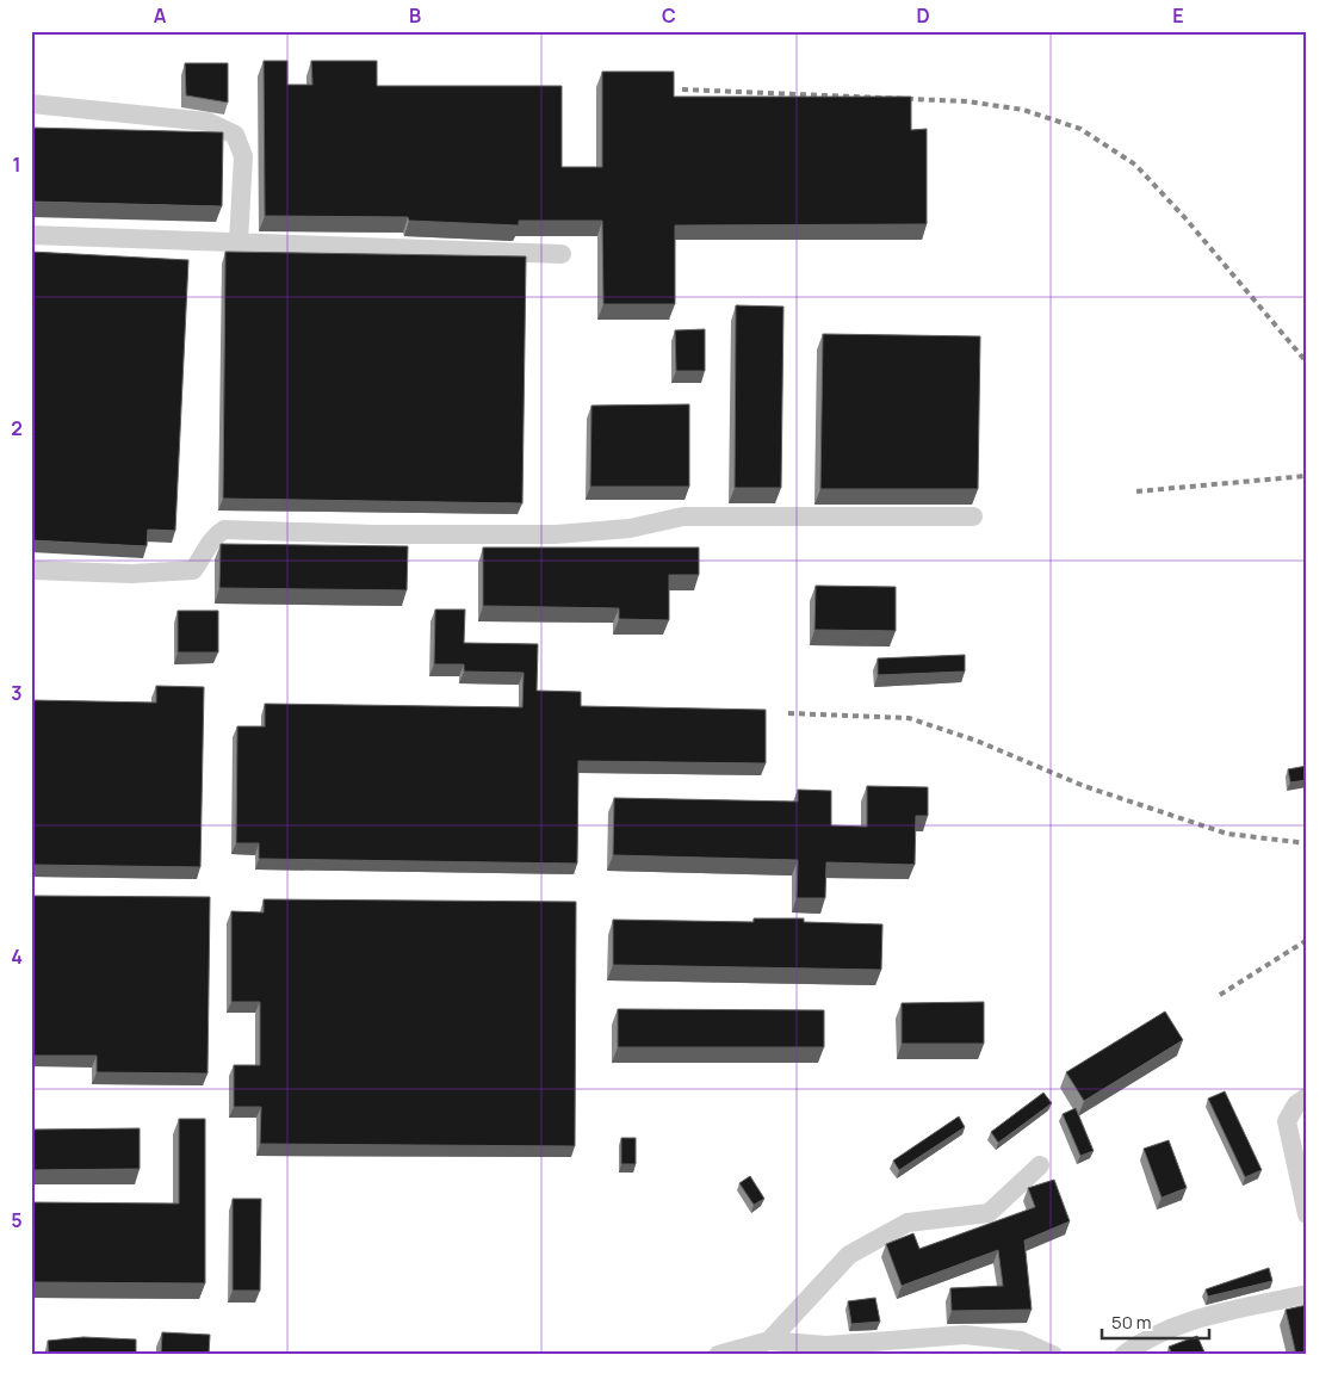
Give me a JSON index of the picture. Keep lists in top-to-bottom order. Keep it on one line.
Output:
{"scale_bar":"50 m","grid":{"columns":["A","B","C","D","E"],"rows":["1","2","3","4","5"]}}
